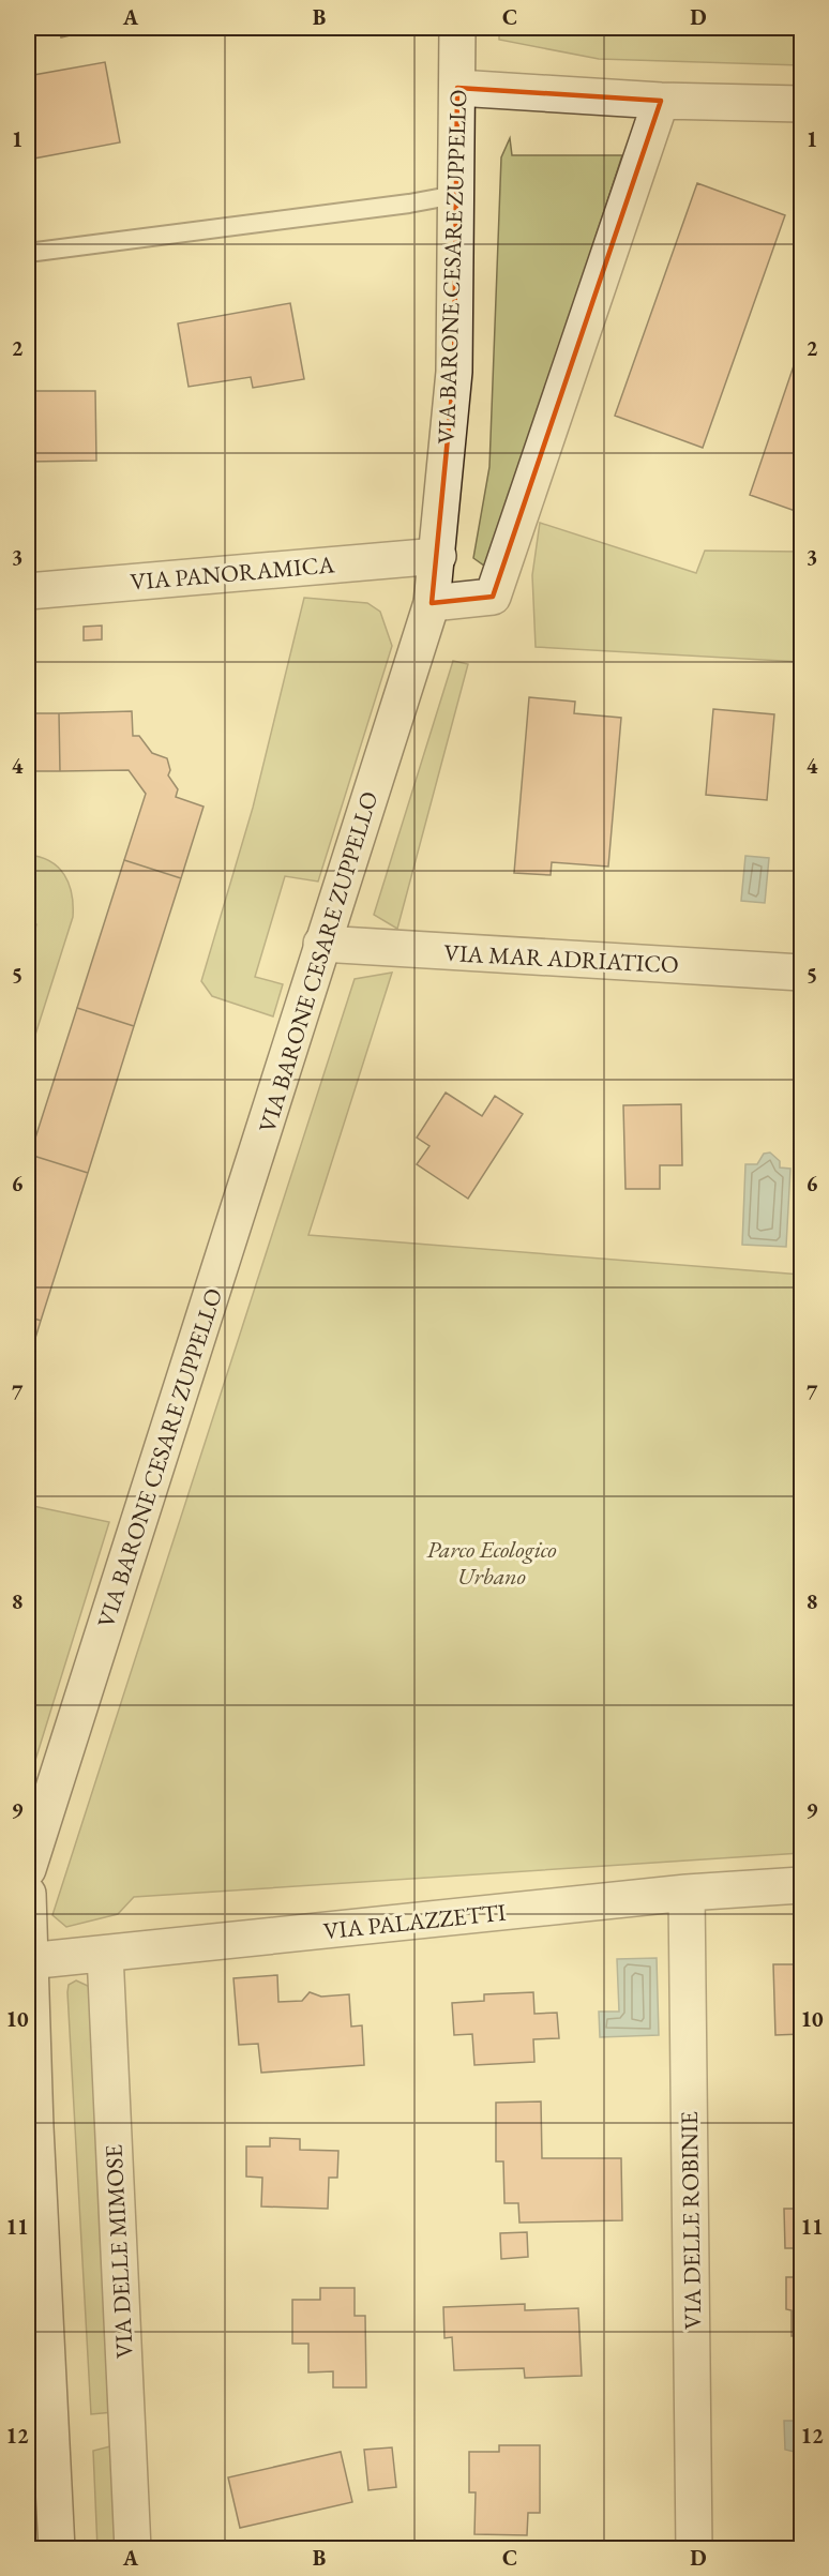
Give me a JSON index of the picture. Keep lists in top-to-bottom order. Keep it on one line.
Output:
{"streets":{"street":["VIA BARONE CESARE ZUPPELLO","VIA PANORAMICA","VIA MAR ADRIATICO","VIA PALAZZETTI","VIA DELLE ROBINIE","VIA DELLE MIMOSE"]},"crossings":[["VIA BARONE CESARE ZUPPELLO","VIA PANORAMICA"],["VIA BARONE CESARE ZUPPELLO","VIA MAR ADRIATICO"],["VIA PALAZZETTI","VIA DELLE ROBINIE"],["VIA PALAZZETTI","VIA DELLE MIMOSE"]],"parks":["Parco Ecologico Urbano"],"grid":{"columns":["A","B","C","D"],"rows":["1","2","3","4","5","6","7","8","9","10","11","12"]}}
